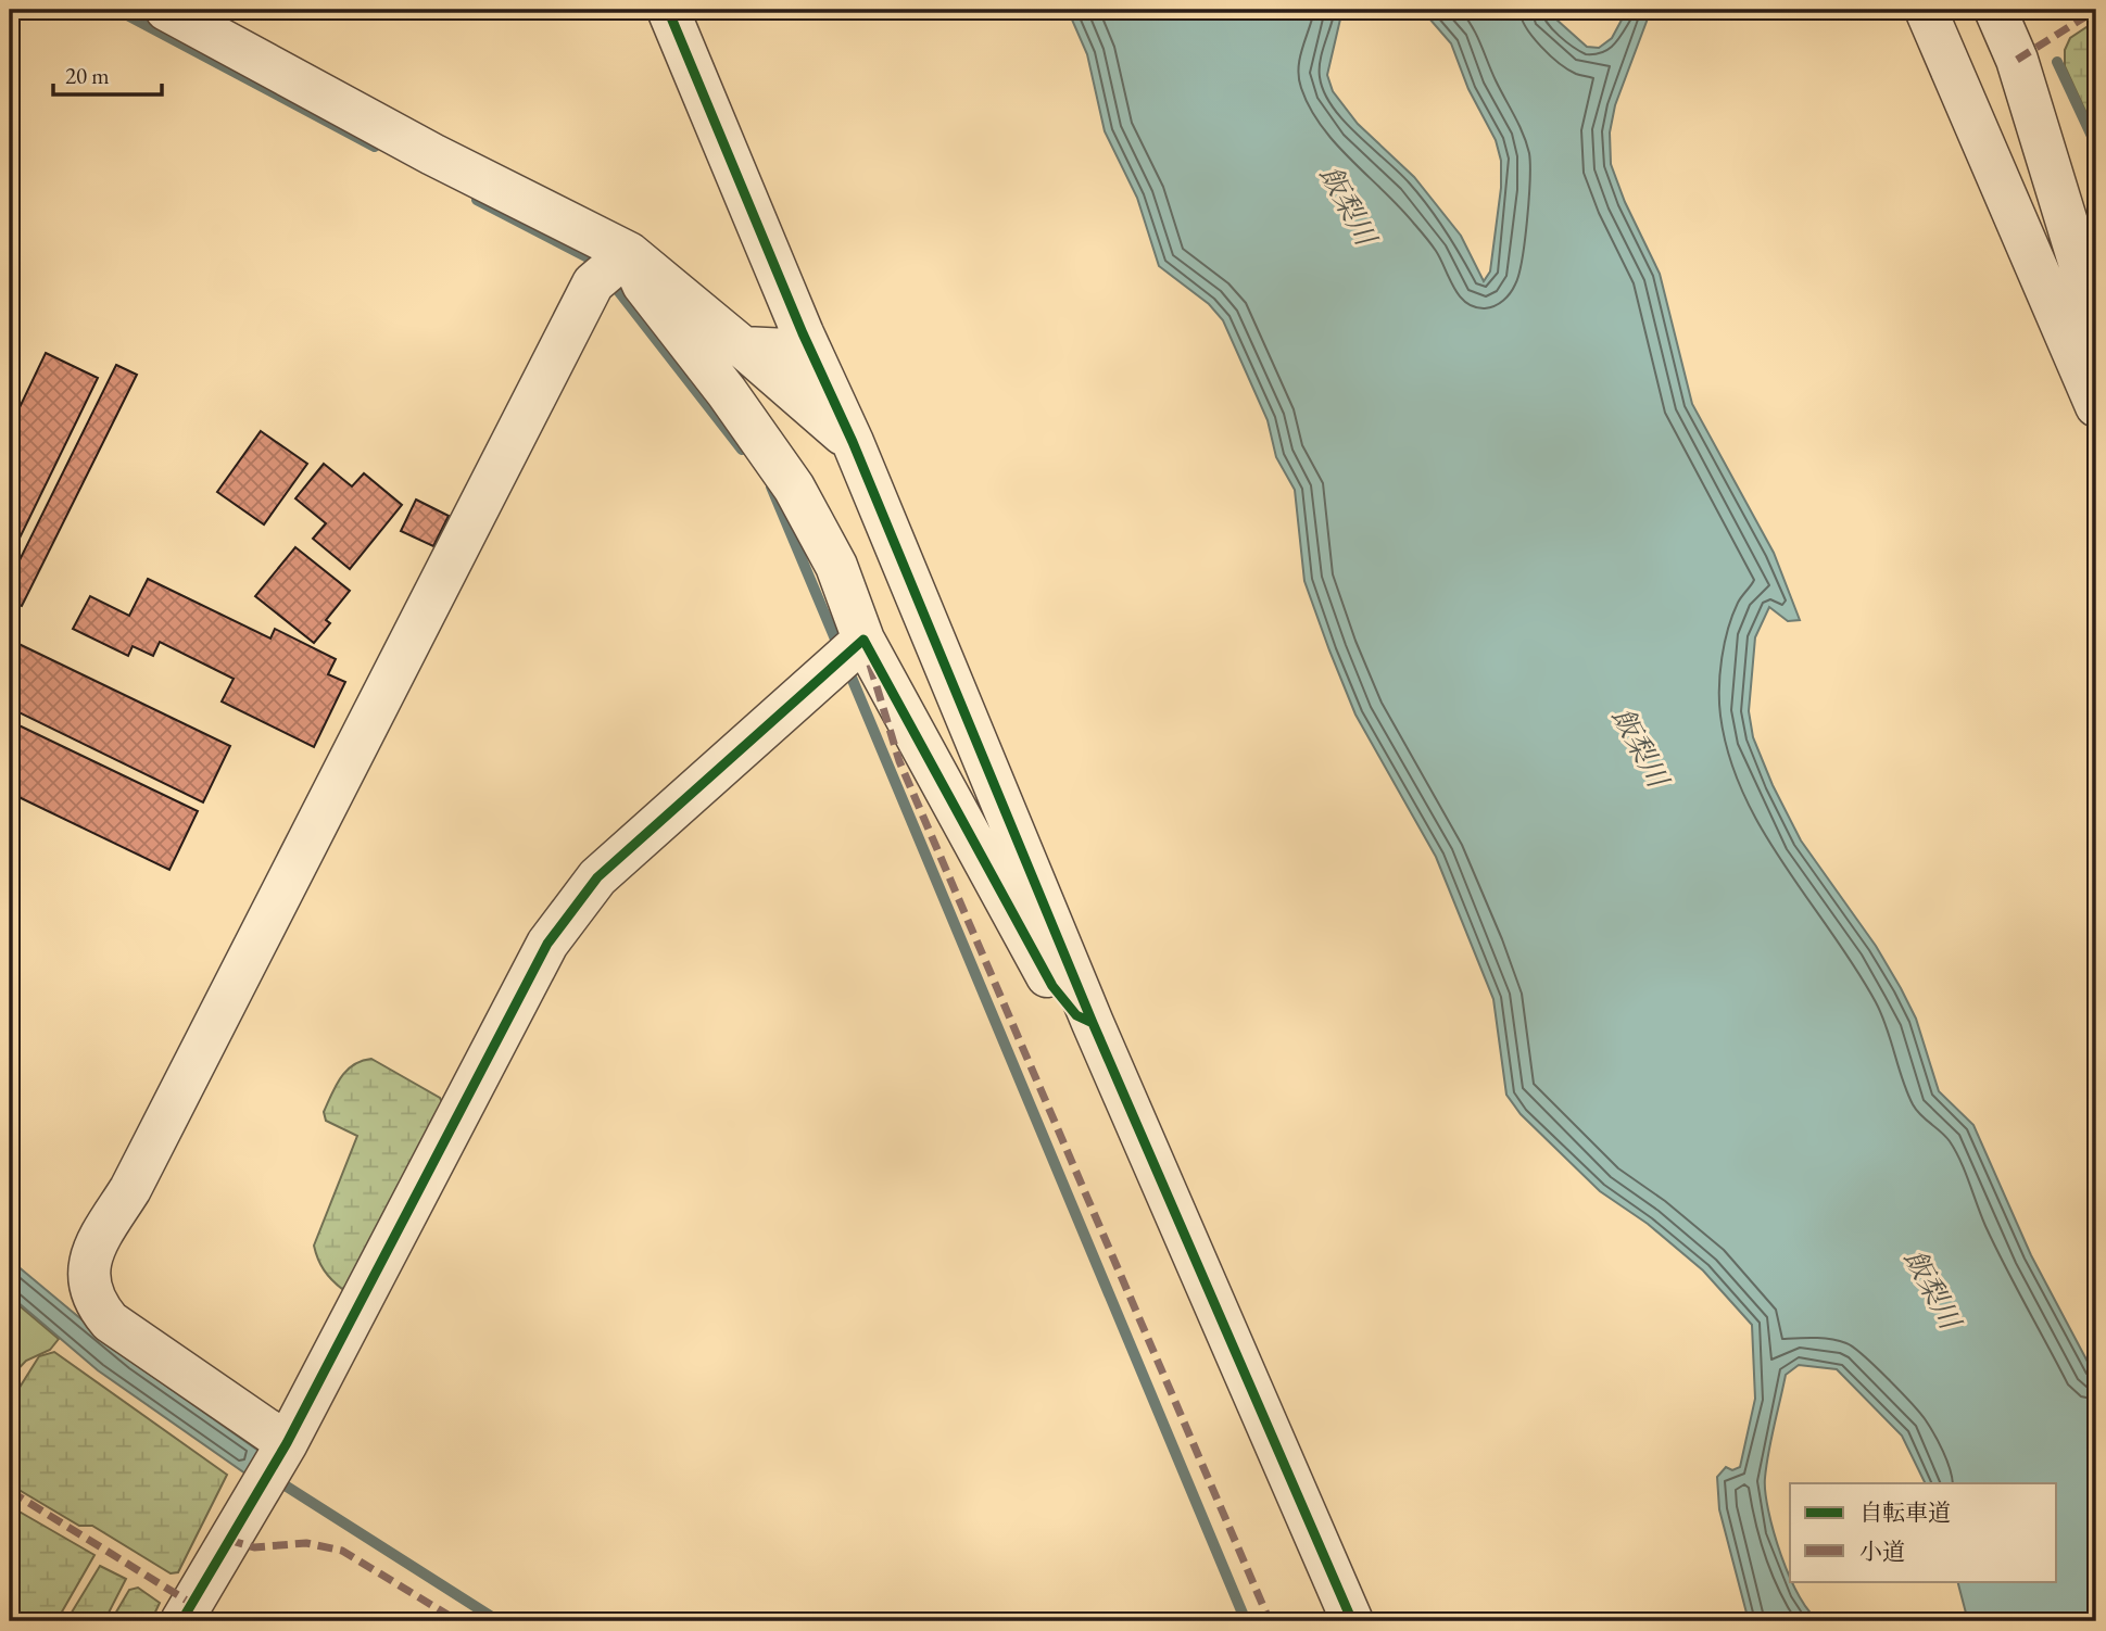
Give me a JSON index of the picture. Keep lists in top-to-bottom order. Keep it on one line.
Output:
{"water":["飯梨川"],"legend":["自転車道","小道"],"scale_bar":"20 m"}
